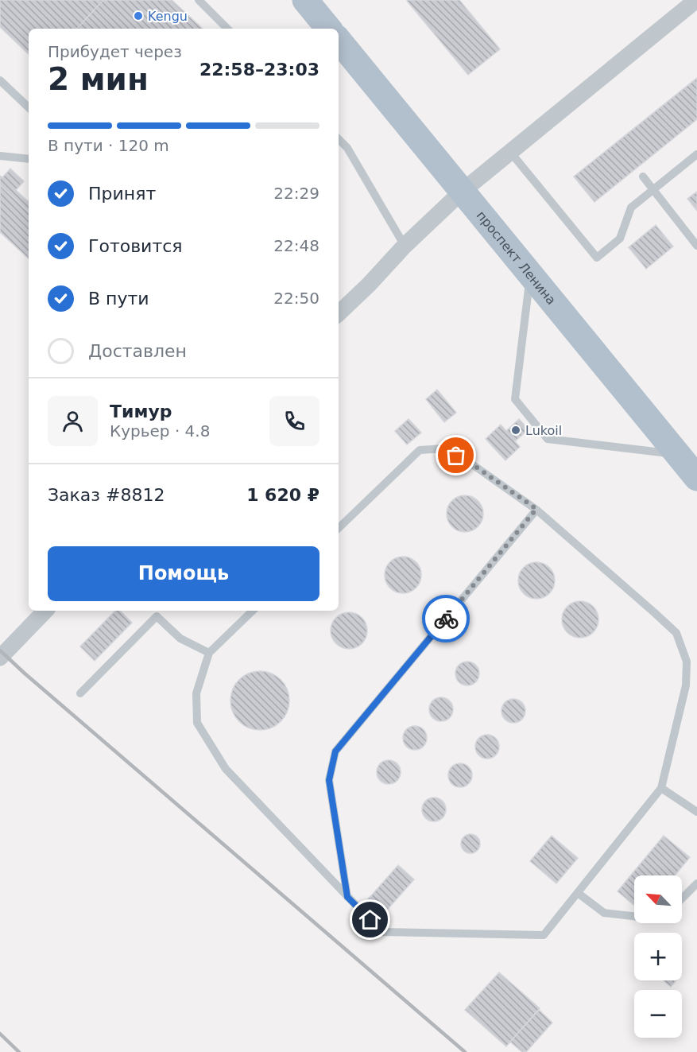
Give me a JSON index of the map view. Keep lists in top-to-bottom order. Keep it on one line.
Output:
{"streets":{"main road":["проспект Ленина"]},"places":["Kengu","Lukoil"],"north":"top left","page":{"heading":["2 мин","Прибудет через","22:58–23:03"],"panel":["Тимур","Курьер · 4.8","Заказ #8812","1 620 ₽"],"bar":"В пути · 120 m","list":[["Принят","22:29"],["Готовится","22:48"],["В пути","22:50"],"Доставлен"],"buttons":"Помощь","map_buttons":["+","−"]}}
